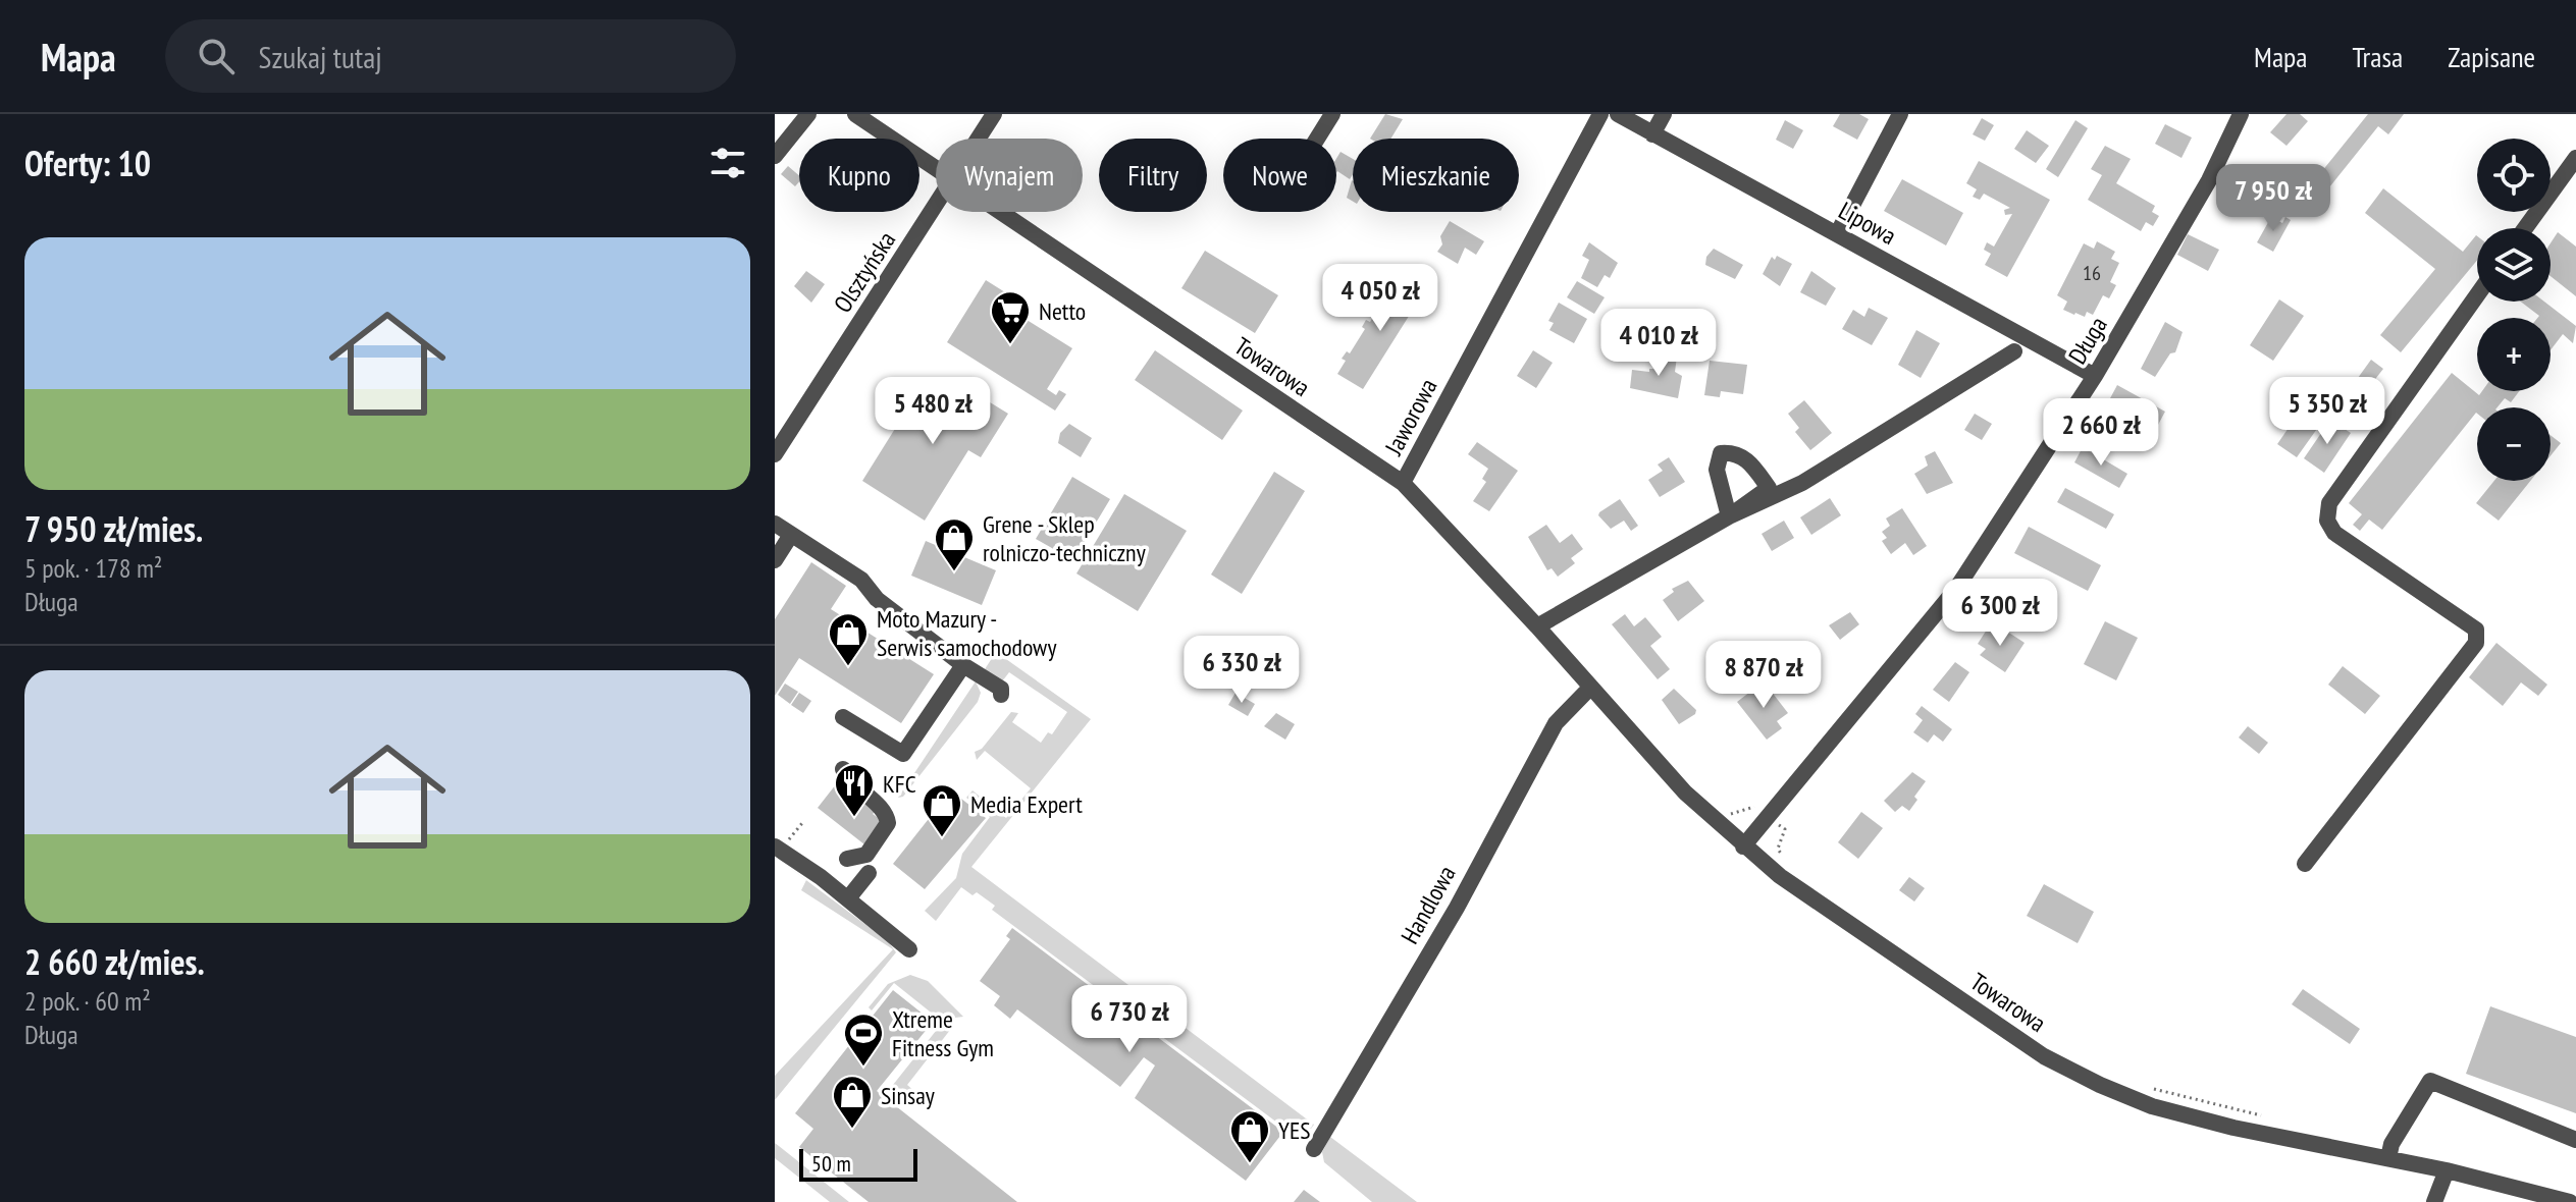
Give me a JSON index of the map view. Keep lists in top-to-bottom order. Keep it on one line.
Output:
{"streets":{"street":["Lipowa","Olsztyńska","Długa","Towarowa","Jaworowa","Handlowa"]},"crossings":[["Lipowa","Długa"],["Długa","Towarowa"],["Towarowa","Jaworowa"],["Towarowa","Handlowa"]],"places":{"supermarket":["Netto"],"shop":["Grene - Sklep rolniczo-techniczny","Moto Mazury - Serwis samochodowy","Media Expert","Sinsay","YES"],"restaurant":["KFC"],"sports":["Xtreme Fitness Gym"]},"house_numbers":["16"],"scale_bar":"50 m","page":{"header":"Mapa","search":"Szukaj tutaj","nav":["Mapa","Trasa","Zapisane"],"heading":"Oferty: 10","map_buttons":["+","−"],"chip":["Kupno","Wynajem","Filtry","Nowe","Mieszkanie"],"price":["7 950 zł","4 050 zł","4 010 zł","5 480 zł","5 350 zł","2 660 zł","6 300 zł","6 330 zł","8 870 zł","6 730 zł"],"list":[{"name":"7 950 zł/mies.","note":"5 pok. · 178 m² · Długa"},{"name":"2 660 zł/mies.","note":"2 pok. · 60 m² · Długa"}],"scale":"50 m"}}
